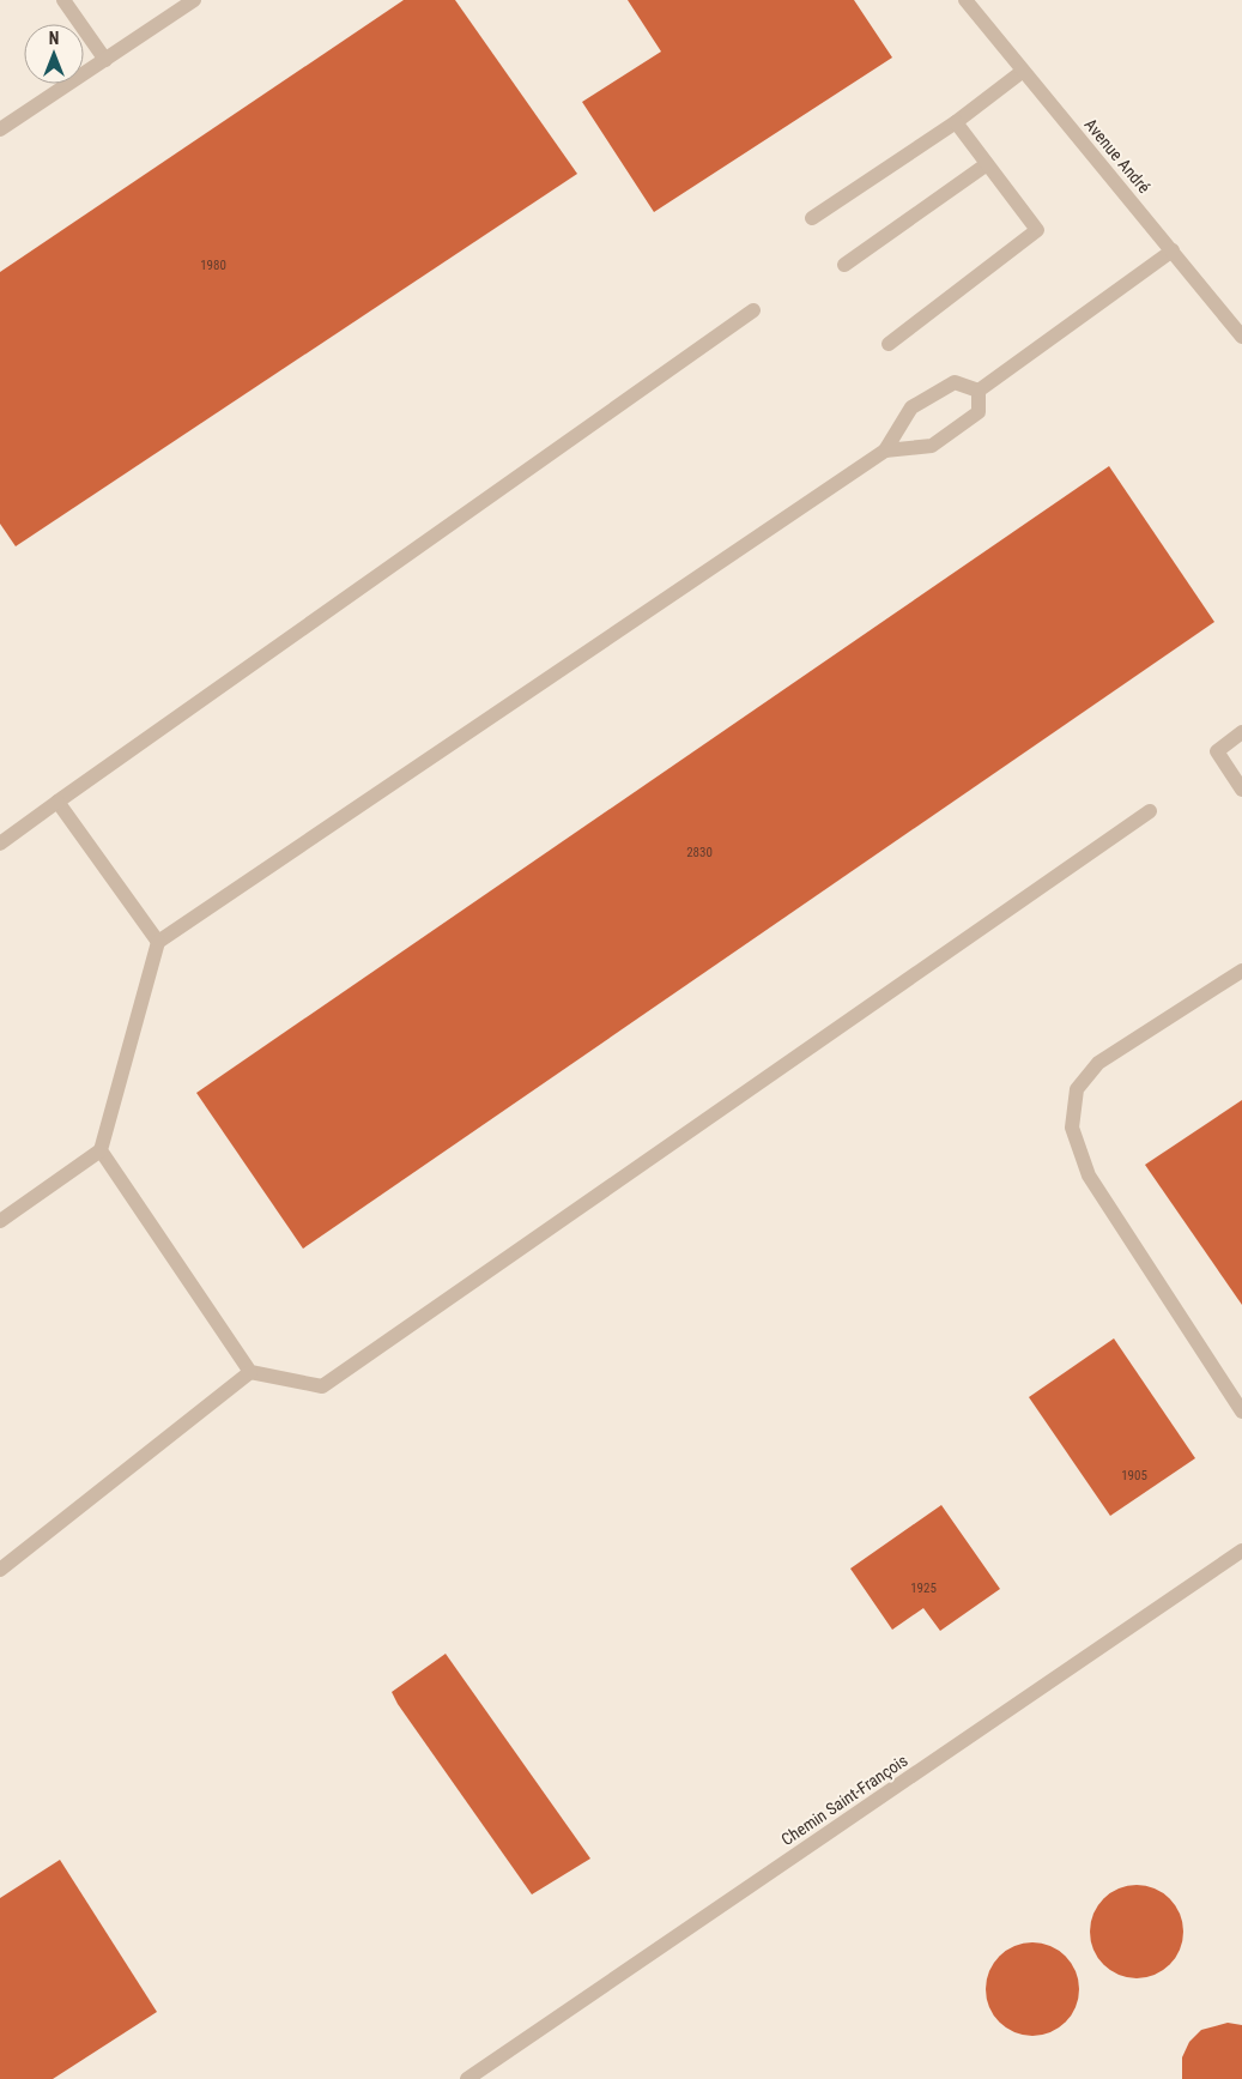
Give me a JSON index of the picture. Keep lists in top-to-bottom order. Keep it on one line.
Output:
{"streets":{"street":["Avenue André","Chemin Saint-François"]},"house_numbers":["1980","2830","1905","1925"],"north":"top"}
